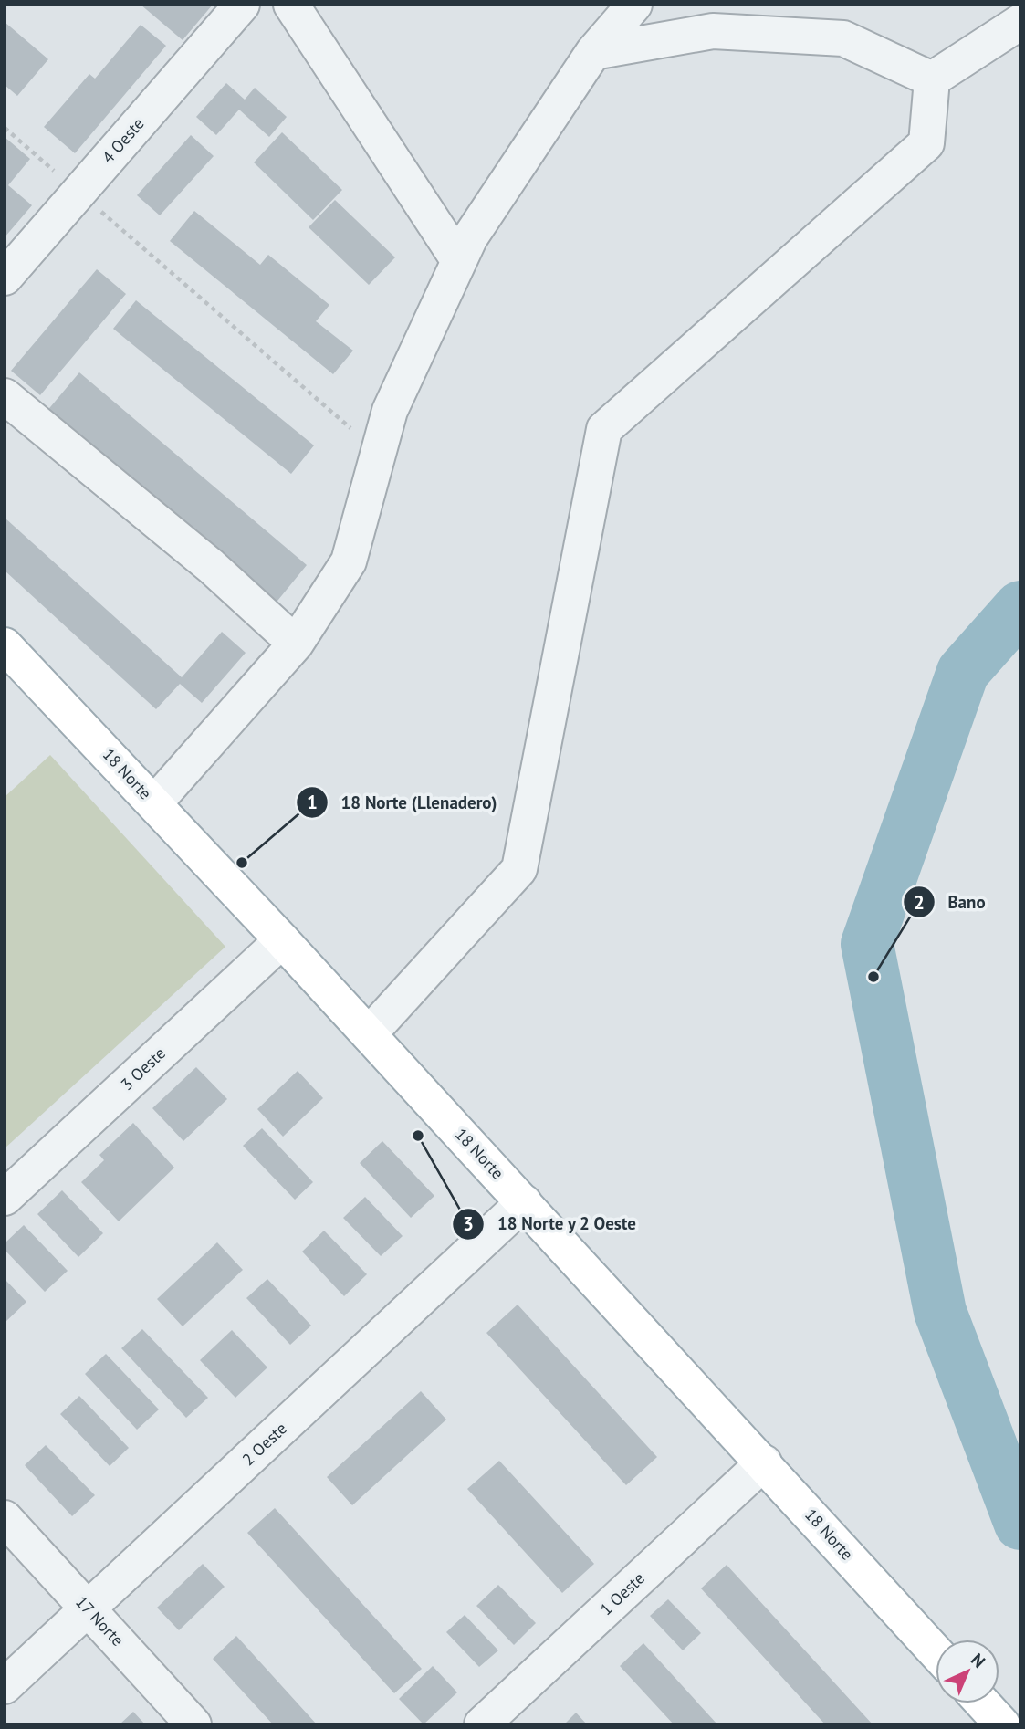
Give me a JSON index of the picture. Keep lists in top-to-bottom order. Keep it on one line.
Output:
{"streets":{"main road":["18 Norte"],"street":["4 Oeste","3 Oeste","2 Oeste","1 Oeste","17 Norte"]},"crossings":[["18 Norte","3 Oeste"],["18 Norte","2 Oeste"],["18 Norte","1 Oeste"],["2 Oeste","17 Norte"]],"places":["18 Norte (Llenadero)","Bano","18 Norte y 2 Oeste"],"north":"top right"}
